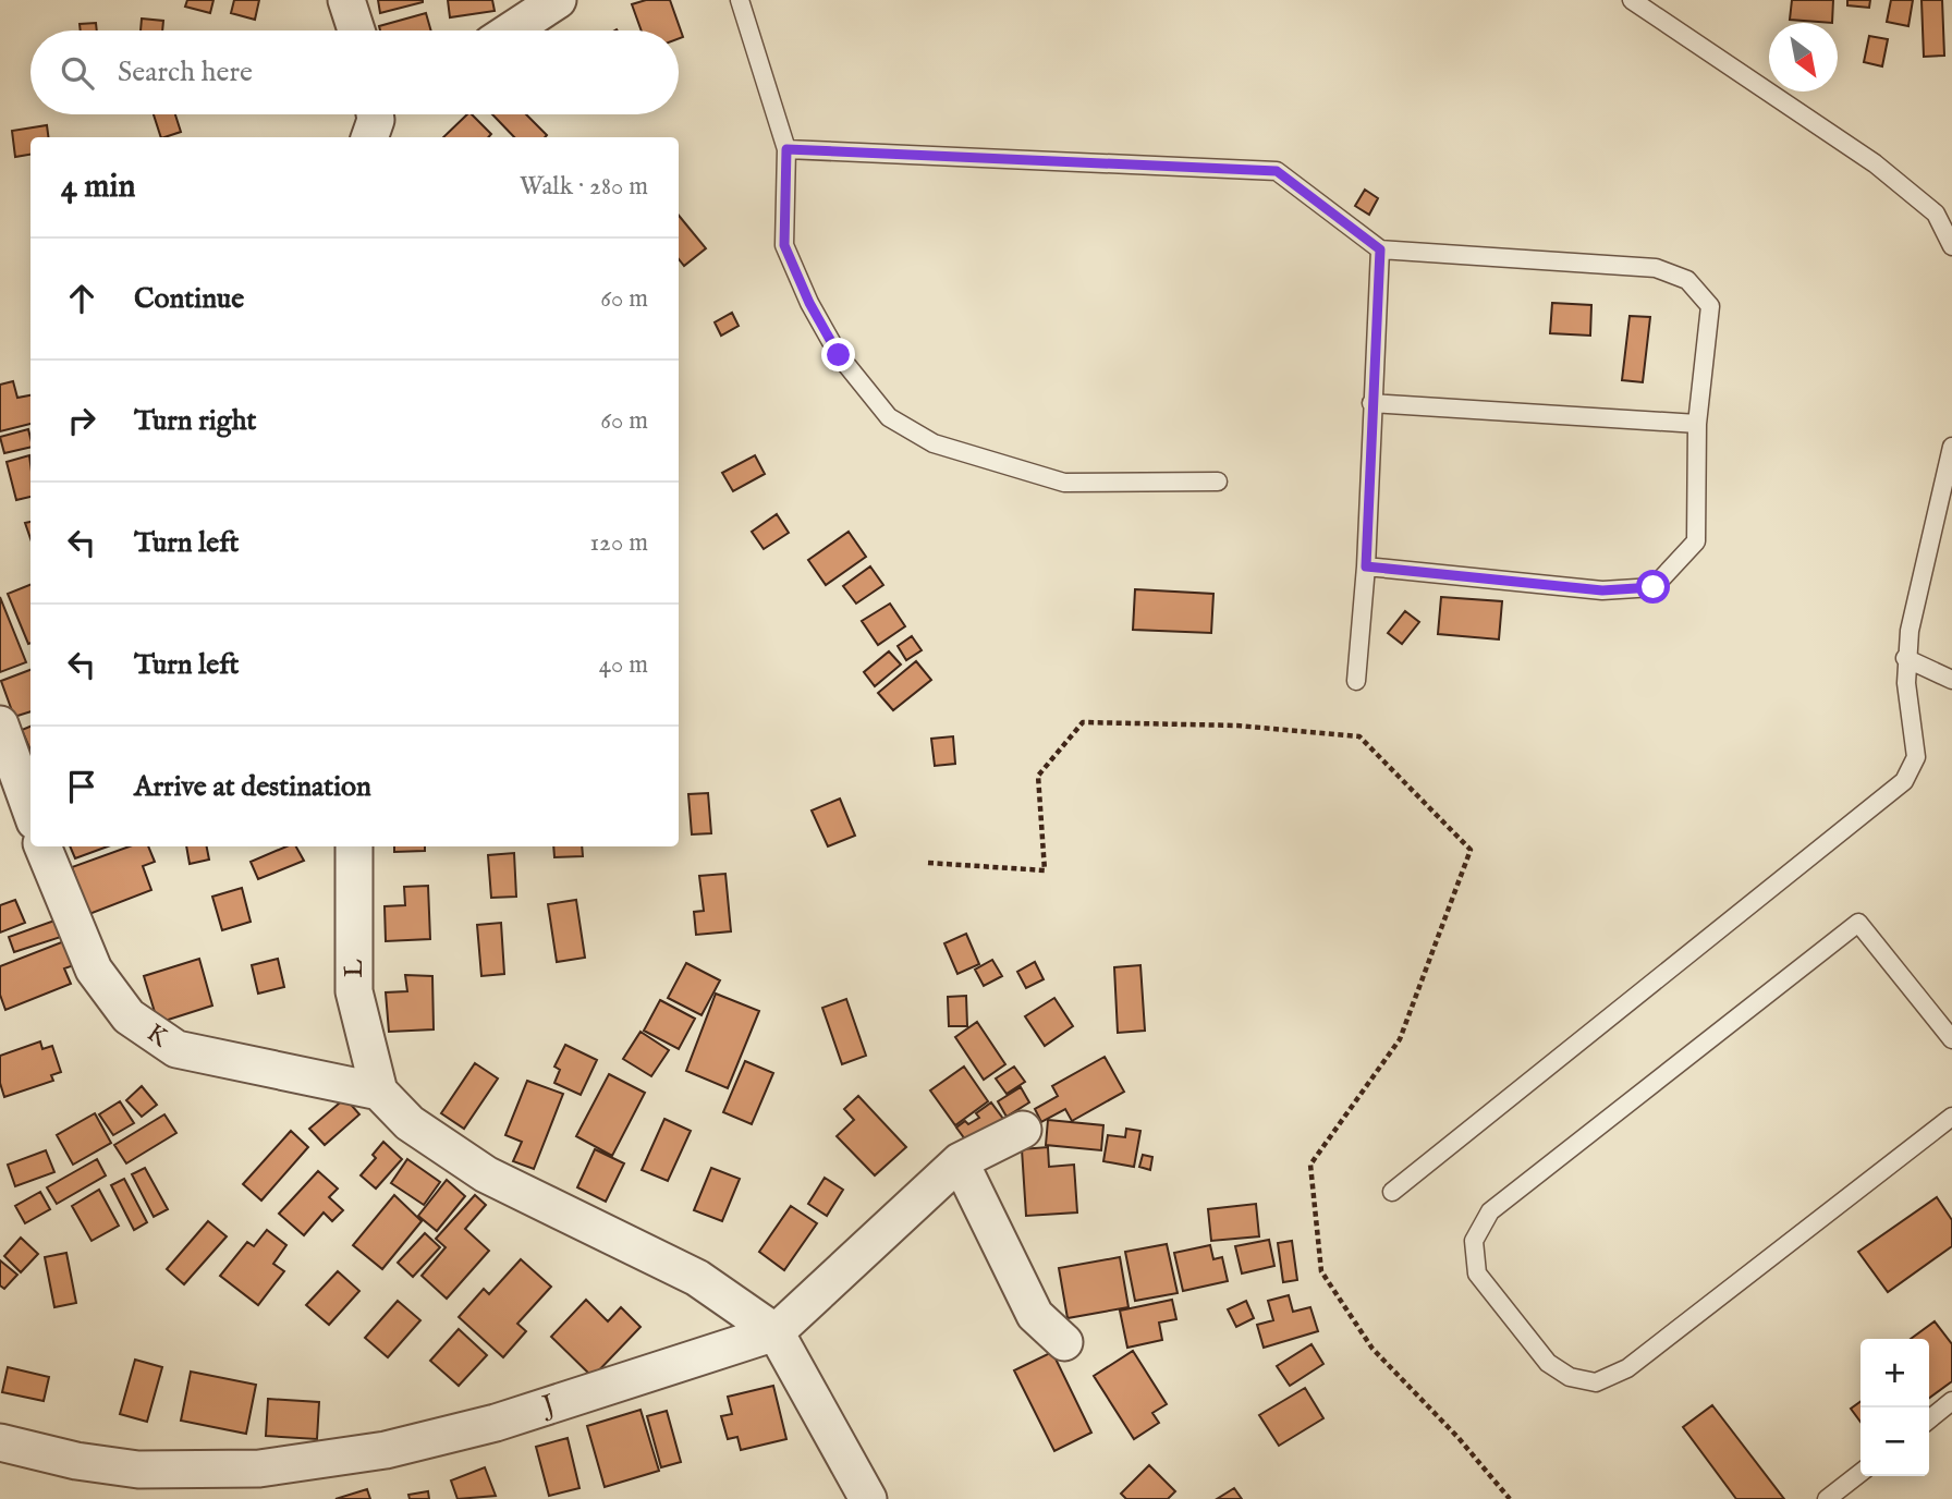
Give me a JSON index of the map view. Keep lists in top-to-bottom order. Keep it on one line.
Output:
{"streets":{"street":["L","K","J"]},"crossings":[["L","K"]],"north":"bottom right","page":{"search":"Search here","heading":["4 min","Walk · 280 m"],"list":[["Continue","60 m"],["Turn right","60 m"],["Turn left","120 m"],["Turn left","40 m"],"Arrive at destination"],"map_buttons":["+","−"]}}
